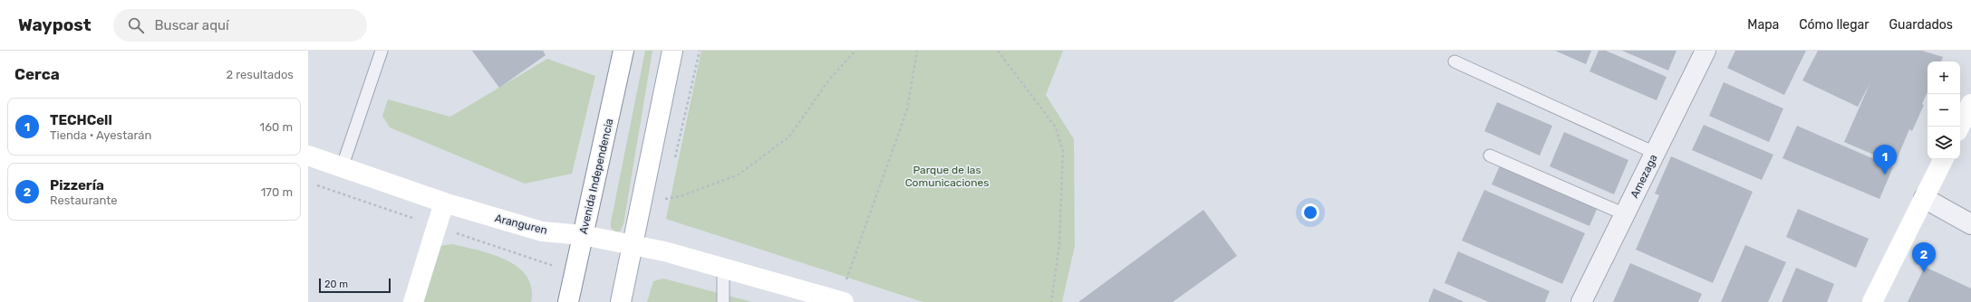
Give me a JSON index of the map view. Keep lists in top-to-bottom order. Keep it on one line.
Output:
{"streets":{"main road":["Avenida Independencia","Aranguren"],"street":["Amezaga"]},"crossings":[["Avenida Independencia","Aranguren"]],"parks":["Parque de las Comunicaciones"],"scale_bar":"20 m","page":{"header":"Waypost","search":"Buscar aquí","nav":["Mapa","Cómo llegar","Guardados"],"heading":["Cerca","2 resultados"],"map_buttons":["+","−"],"list":[{"mark":"1","name":"TECHCell","note":"Tienda · Ayestarán","value":"160 m"},{"mark":"2","name":"Pizzería","note":"Restaurante","value":"170 m"}],"pins":["1","2"],"scale":"20 m"}}
